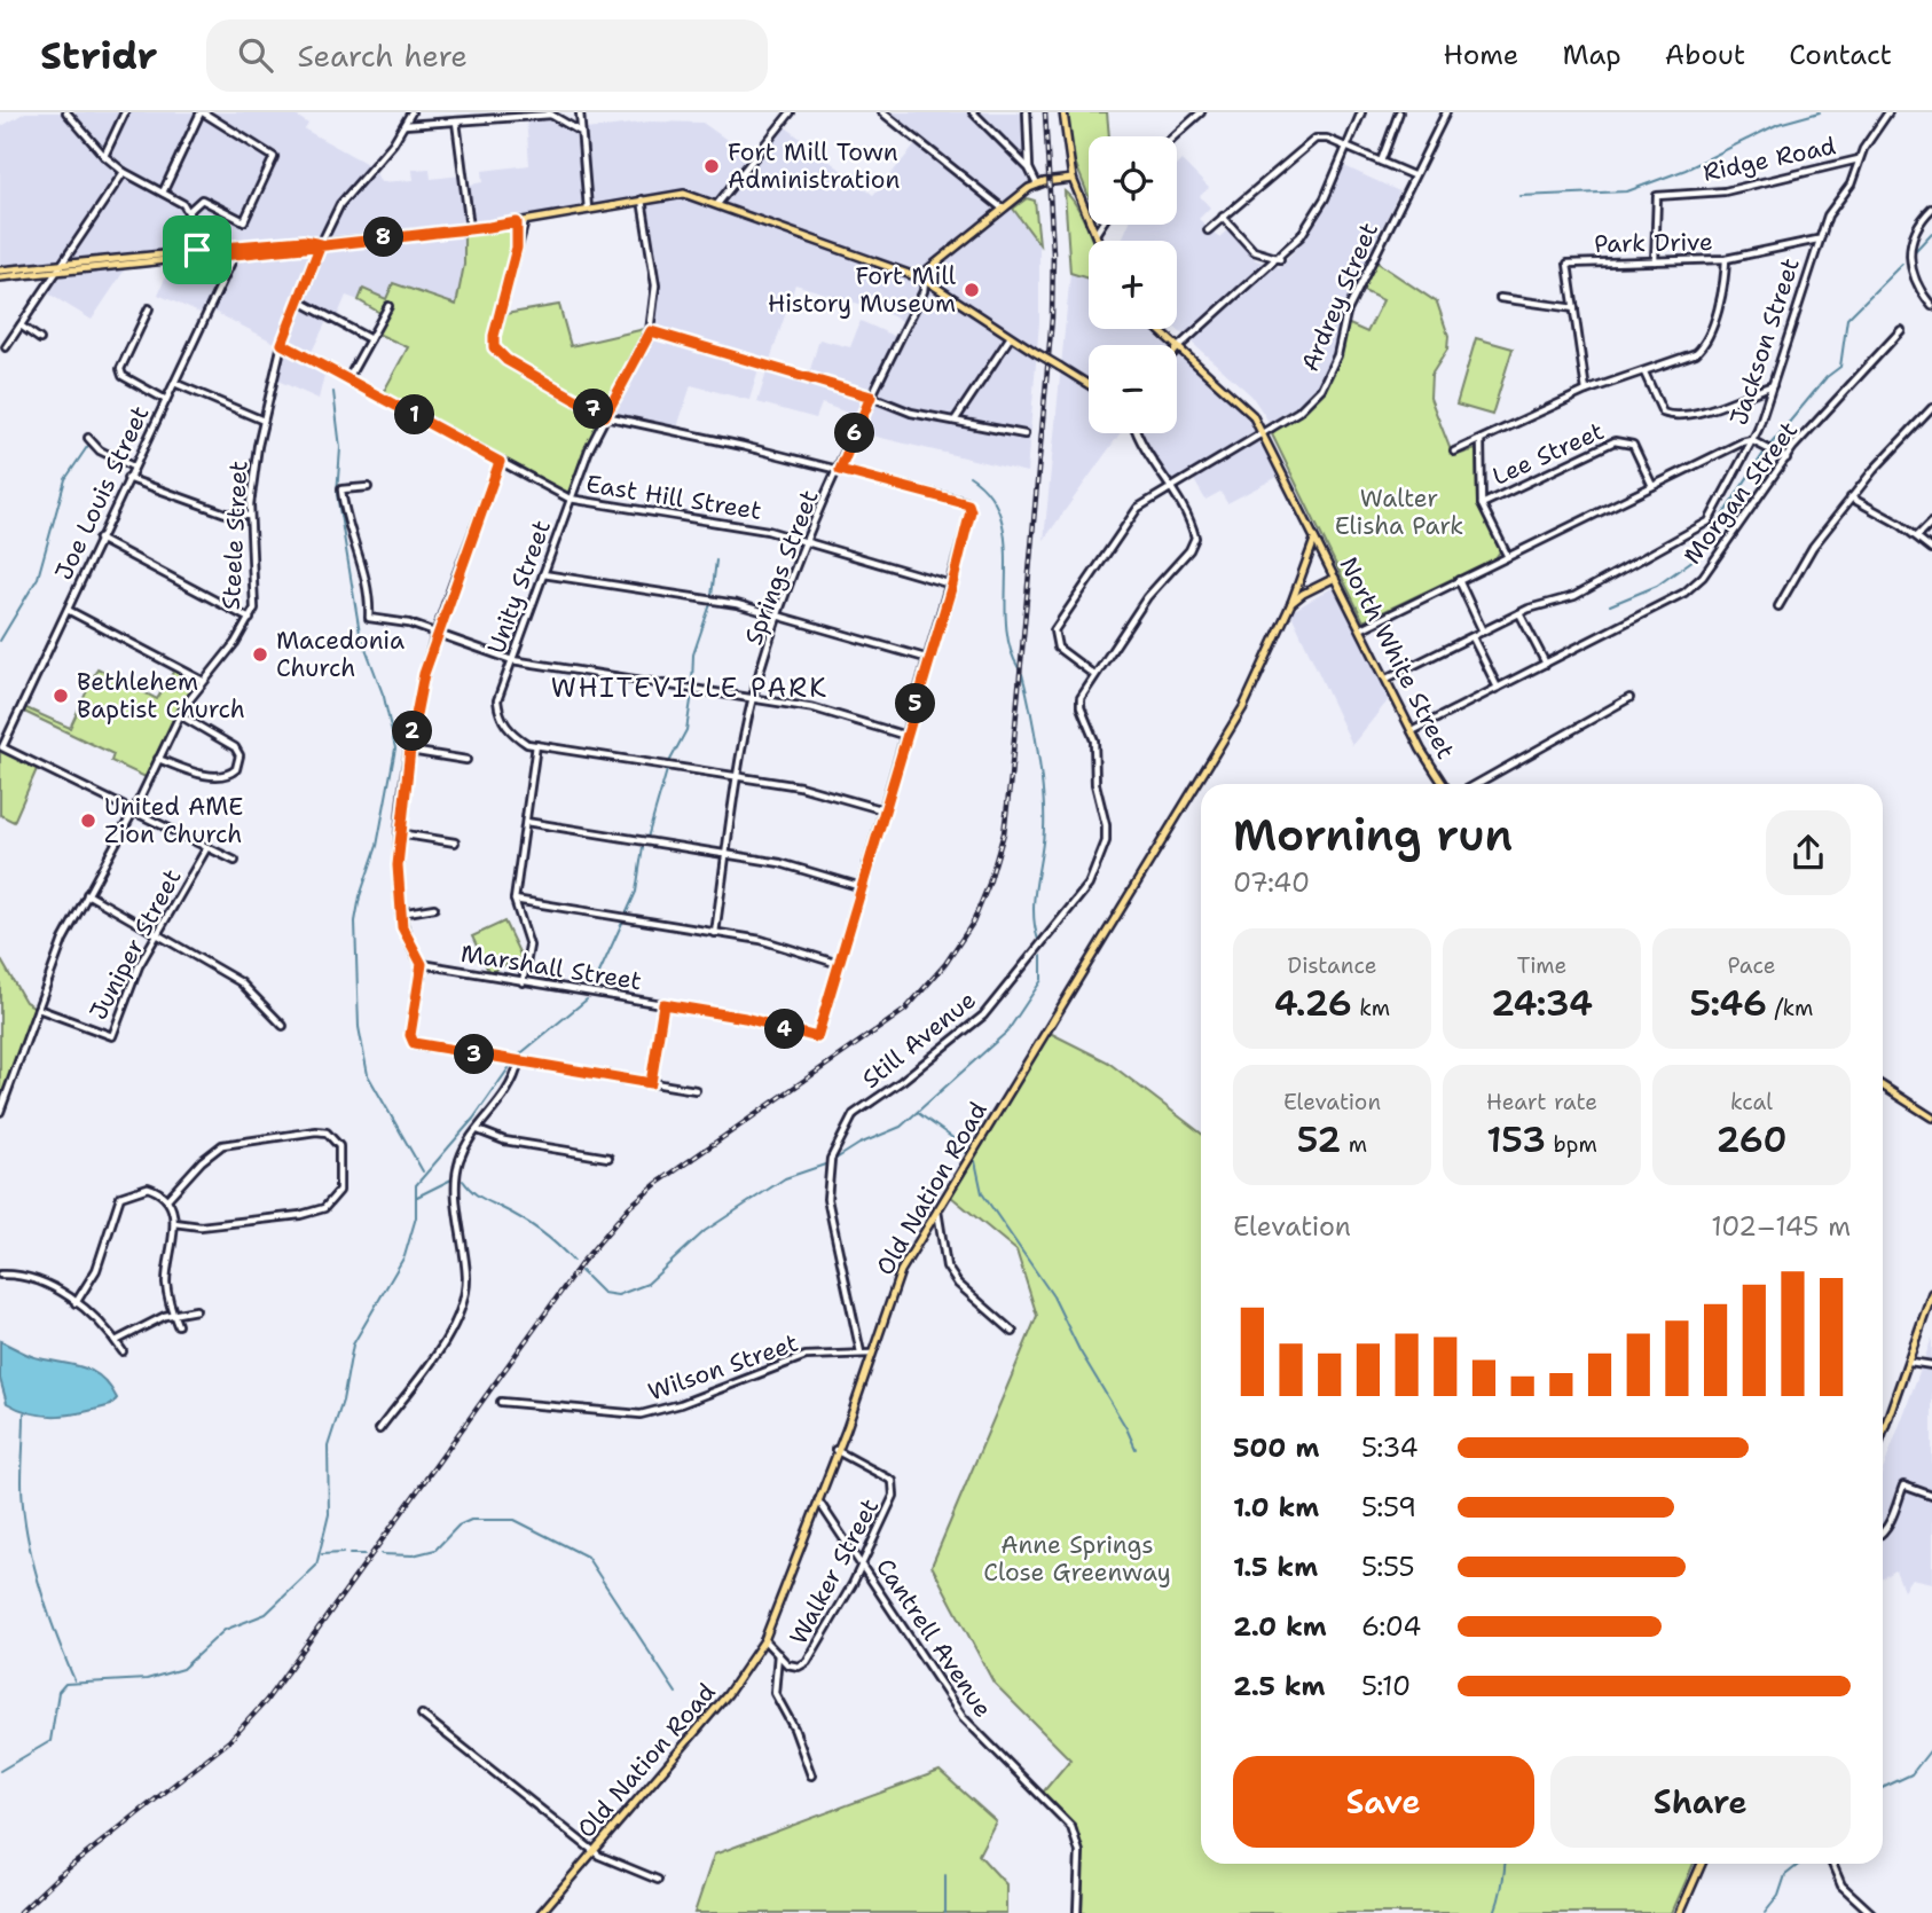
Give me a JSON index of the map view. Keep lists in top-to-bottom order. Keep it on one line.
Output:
{"streets":{"main road":["North White Street","Old Nation Road"],"street":["Ridge Road","Park Drive","Ardrey Street","Jackson Street","Lee Street","Joe Louis Street","Morgan Street","East Hill Street","Steele Street","Springs Street","Unity Street","Juniper Street","Marshall Street","Still Avenue","Wilson Street","Walker Street","Cantrell Avenue"]},"crossings":[["Ridge Road","Park Drive"],["Ridge Road","Jackson Street"],["Park Drive","Jackson Street"],["Ardrey Street","North White Street"],["Ardrey Street","Still Avenue"],["Jackson Street","North White Street"],["Joe Louis Street","Steele Street"],["Morgan Street","North White Street"],["East Hill Street","Steele Street"],["East Hill Street","Springs Street"],["East Hill Street","Unity Street"],["Steele Street","Juniper Street"],["North White Street","Old Nation Road"],["Still Avenue","Wilson Street"],["Old Nation Road","Walker Street"],["Old Nation Road","Cantrell Avenue"],["Walker Street","Cantrell Avenue"]],"districts":["WHITEVILLE PARK"],"parks":["Walter Elisha Park","Anne Springs Close Greenway"],"places":["Fort Mill Town Administration","Fort Mill History Museum","Macedonia Church","Bethlehem Baptist Church","United AME Zion Church"],"page":{"header":"Stridr","search":"Search here","nav":["Home","Map","About","Contact"],"map_buttons":["+","−"],"pins":["8","7","1","6","5","2","4","3"],"heading":["Morning run","07:40"],"stats":[["Distance","4.26 km"],["Time","24:34"],["Pace","5:46 /km"],["Elevation","52 m"],["Heart rate","153 bpm"],["kcal","260"]],"chart":["Elevation","102–145 m"],"list":[{"name":"500 m","note":"5:34"},{"name":"1.0 km","note":"5:59"},{"name":"1.5 km","note":"5:55"},{"name":"2.0 km","note":"6:04"},{"name":"2.5 km","note":"5:10"}],"buttons":["Save","Share"]}}
